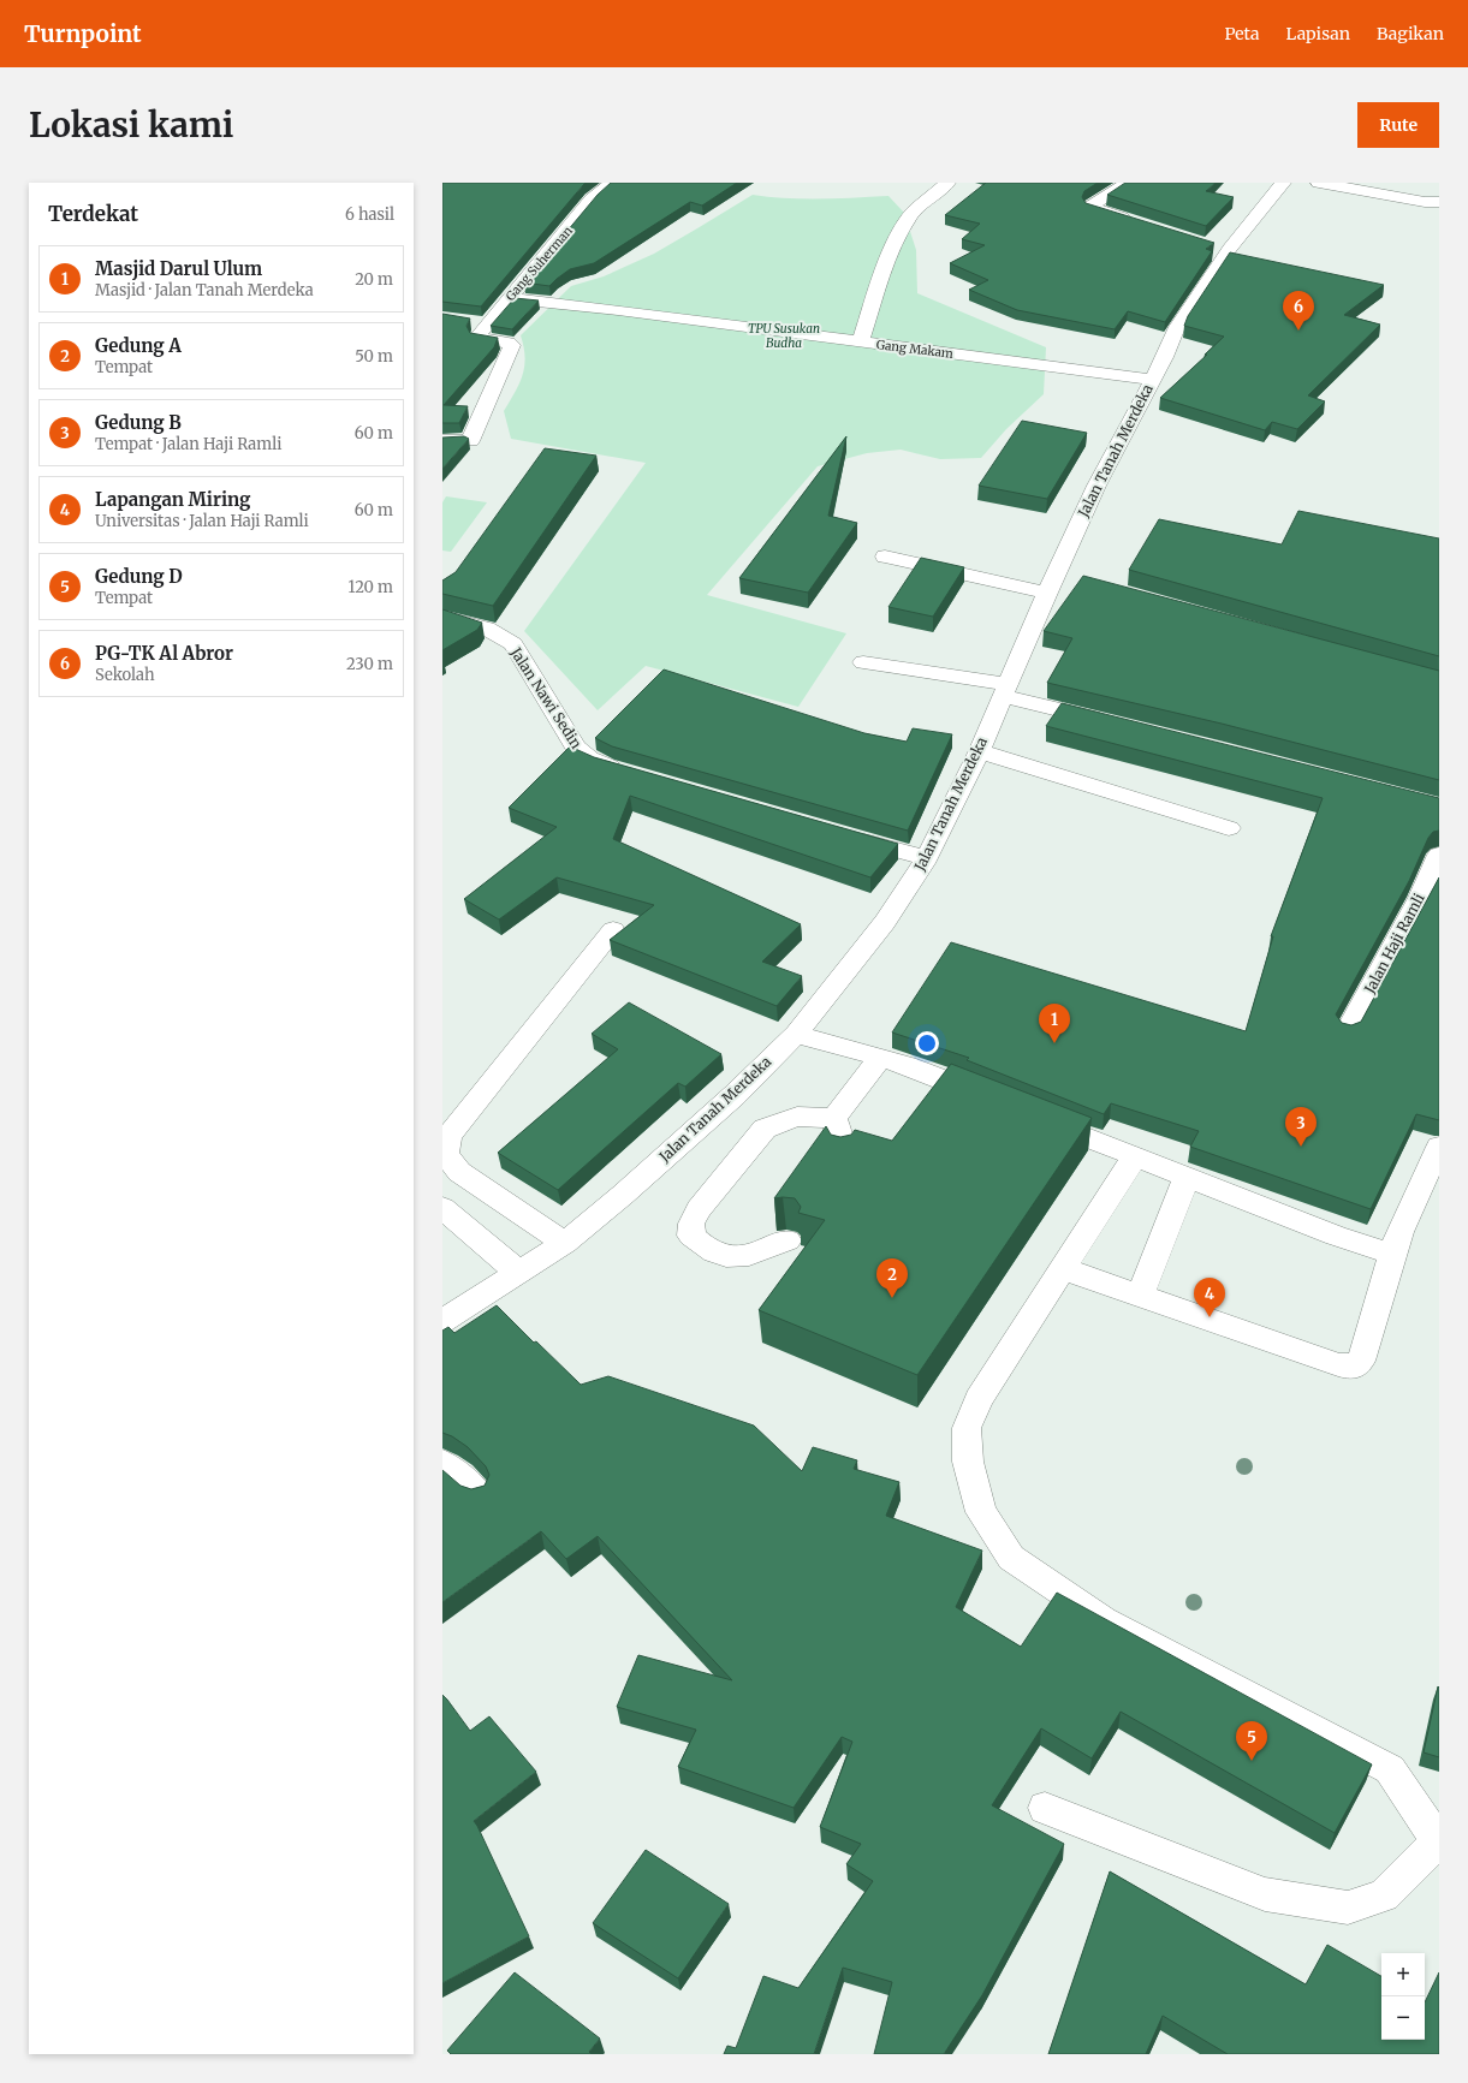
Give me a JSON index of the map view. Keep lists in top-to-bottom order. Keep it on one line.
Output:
{"streets":{"street":["Gang Suherman","Gang Makam","Jalan Tanah Merdeka","Jalan Nawi Sedin","Jalan Haji Ramli"]},"crossings":[["Gang Makam","Jalan Tanah Merdeka"]],"parks":["TPU Susukan Budha"],"page":{"header":"Turnpoint","nav":["Peta","Lapisan","Bagikan"],"buttons":"Rute","title":"Lokasi kami","heading":["Terdekat","6 hasil"],"list":[{"mark":"1","name":"Masjid Darul Ulum","note":"Masjid · Jalan Tanah Merdeka","value":"20 m"},{"mark":"2","name":"Gedung A","note":"Tempat","value":"50 m"},{"mark":"3","name":"Gedung B","note":"Tempat · Jalan Haji Ramli","value":"60 m"},{"mark":"4","name":"Lapangan Miring","note":"Universitas · Jalan Haji Ramli","value":"60 m"},{"mark":"5","name":"Gedung D","note":"Tempat","value":"120 m"},{"mark":"6","name":"PG-TK Al Abror","note":"Sekolah","value":"230 m"}],"pins":["6","1","3","2","4","5"],"map_buttons":["+","−"]}}
